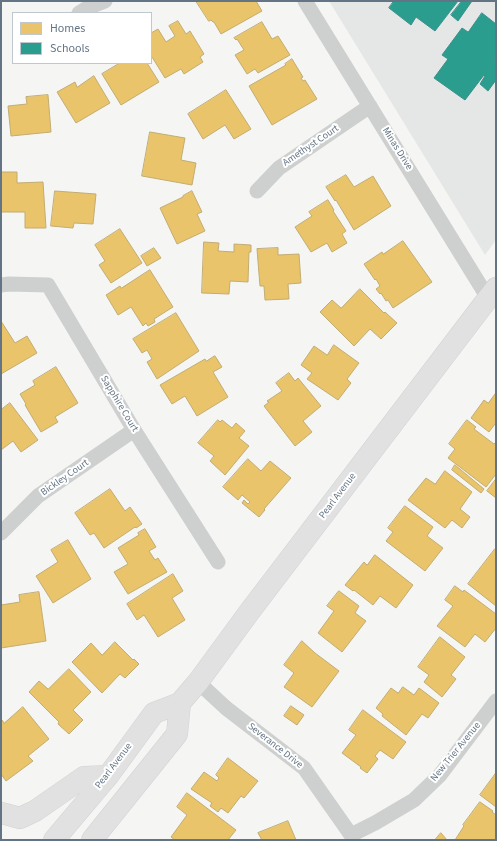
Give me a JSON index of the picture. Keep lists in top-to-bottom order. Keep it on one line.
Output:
{"streets":{"street":["Amethyst Court","Minas Drive","Sapphire Court","Bickley Court","Pearl Avenue","Severance Drive","New Trier Avenue"]},"crossings":[["Amethyst Court","Minas Drive"],["Minas Drive","Pearl Avenue"],["Sapphire Court","Bickley Court"],["Pearl Avenue","Severance Drive"],["Severance Drive","New Trier Avenue"]],"legend":["Homes","Schools"]}
